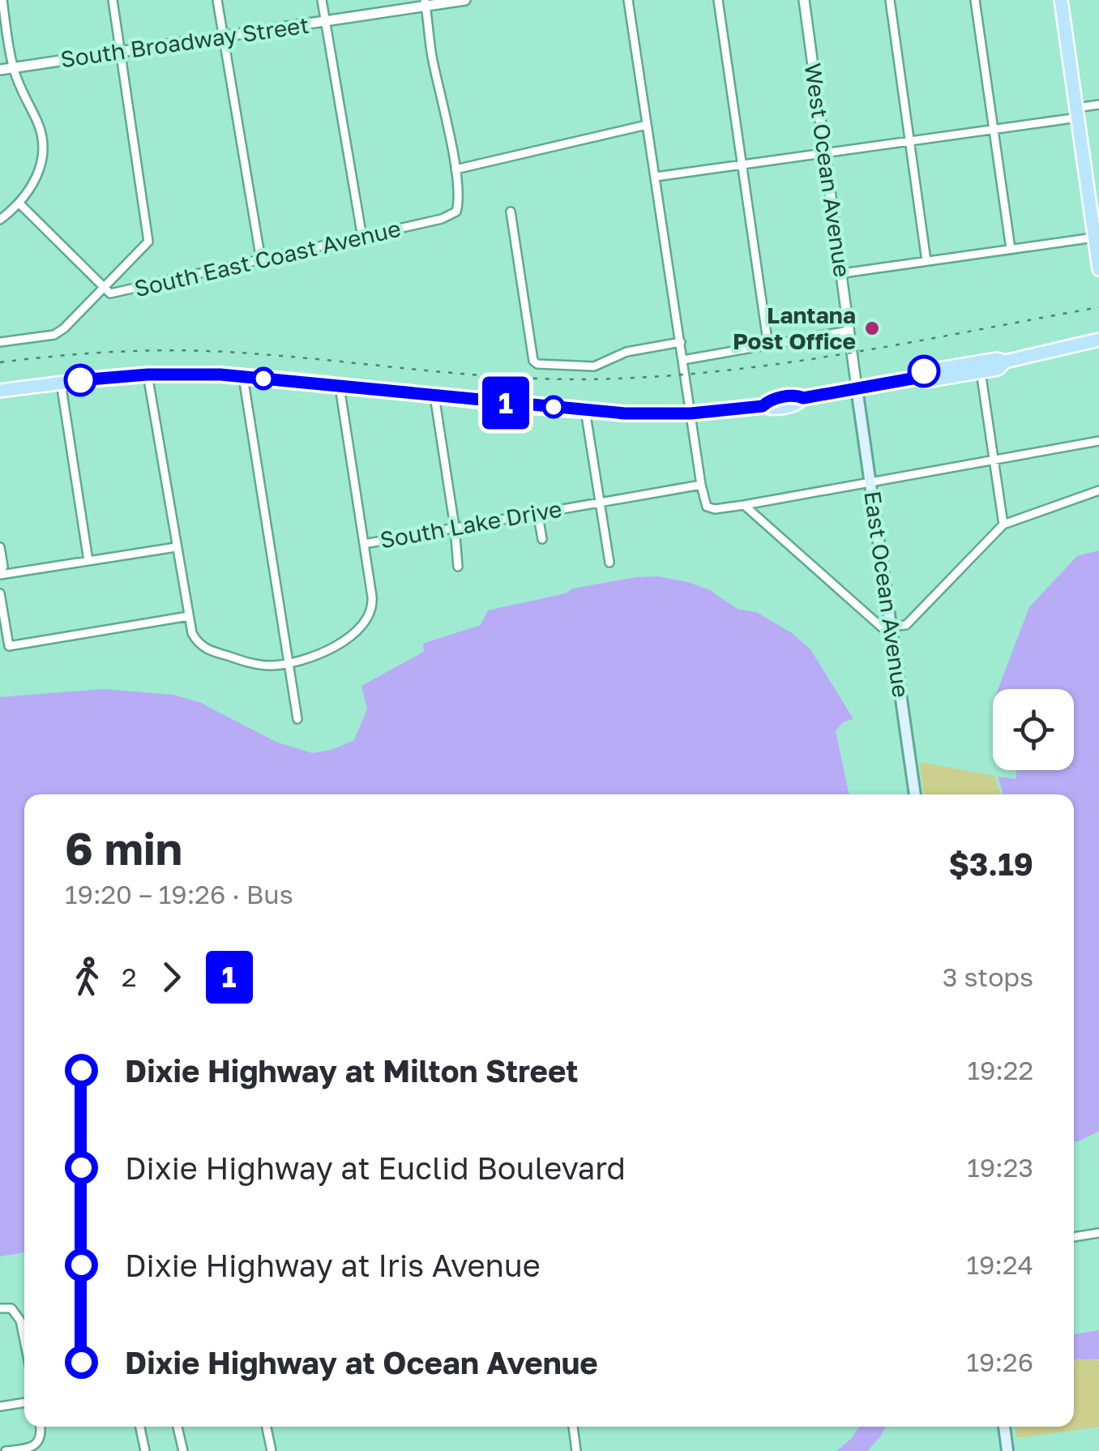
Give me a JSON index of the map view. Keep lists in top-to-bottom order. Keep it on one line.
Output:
{"streets":{"main road":["East Ocean Avenue"],"street":["South Broadway Street","West Ocean Avenue","South East Coast Avenue","South Lake Drive"]},"crossings":[["West Ocean Avenue","East Ocean Avenue"]],"places":["Lantana Post Office"],"lines":["bus line 1"],"page":{"on_map":"1","heading":["6 min","19:20 – 19:26 · Bus","$3.19"],"legs":["2","1","3 stops"],"list":[{"name":"Dixie Highway at Milton Street","value":"19:22"},{"name":"Dixie Highway at Euclid Boulevard","value":"19:23"},{"name":"Dixie Highway at Iris Avenue","value":"19:24"},{"name":"Dixie Highway at Ocean Avenue","value":"19:26"}]}}
